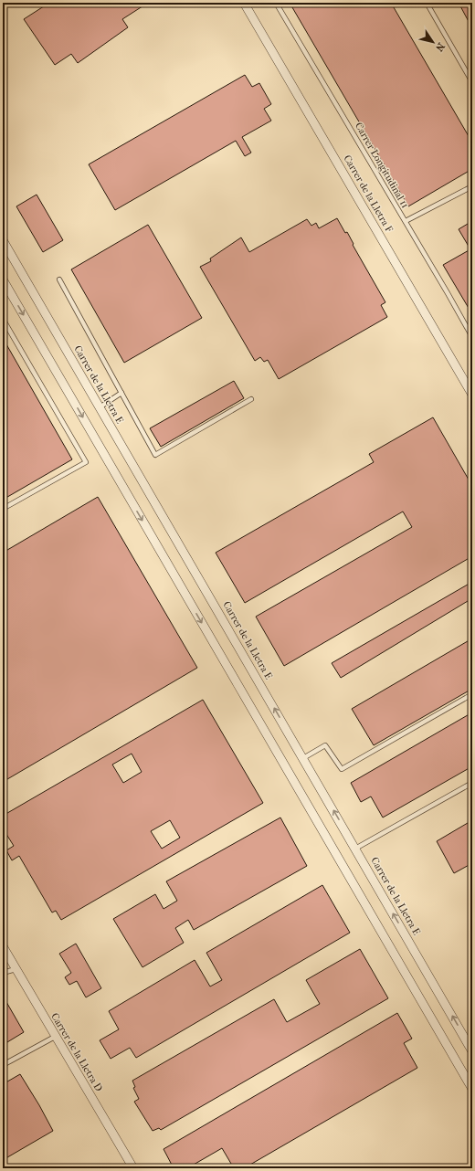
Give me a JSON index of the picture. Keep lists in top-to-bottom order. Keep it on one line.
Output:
{"streets":{"street":["Carrer de la Lletra F","Carrer de la Lletra E","Carrer de la Lletra D"],"lane":["Carrer Longitudinal 11"]},"north":"bottom right"}
